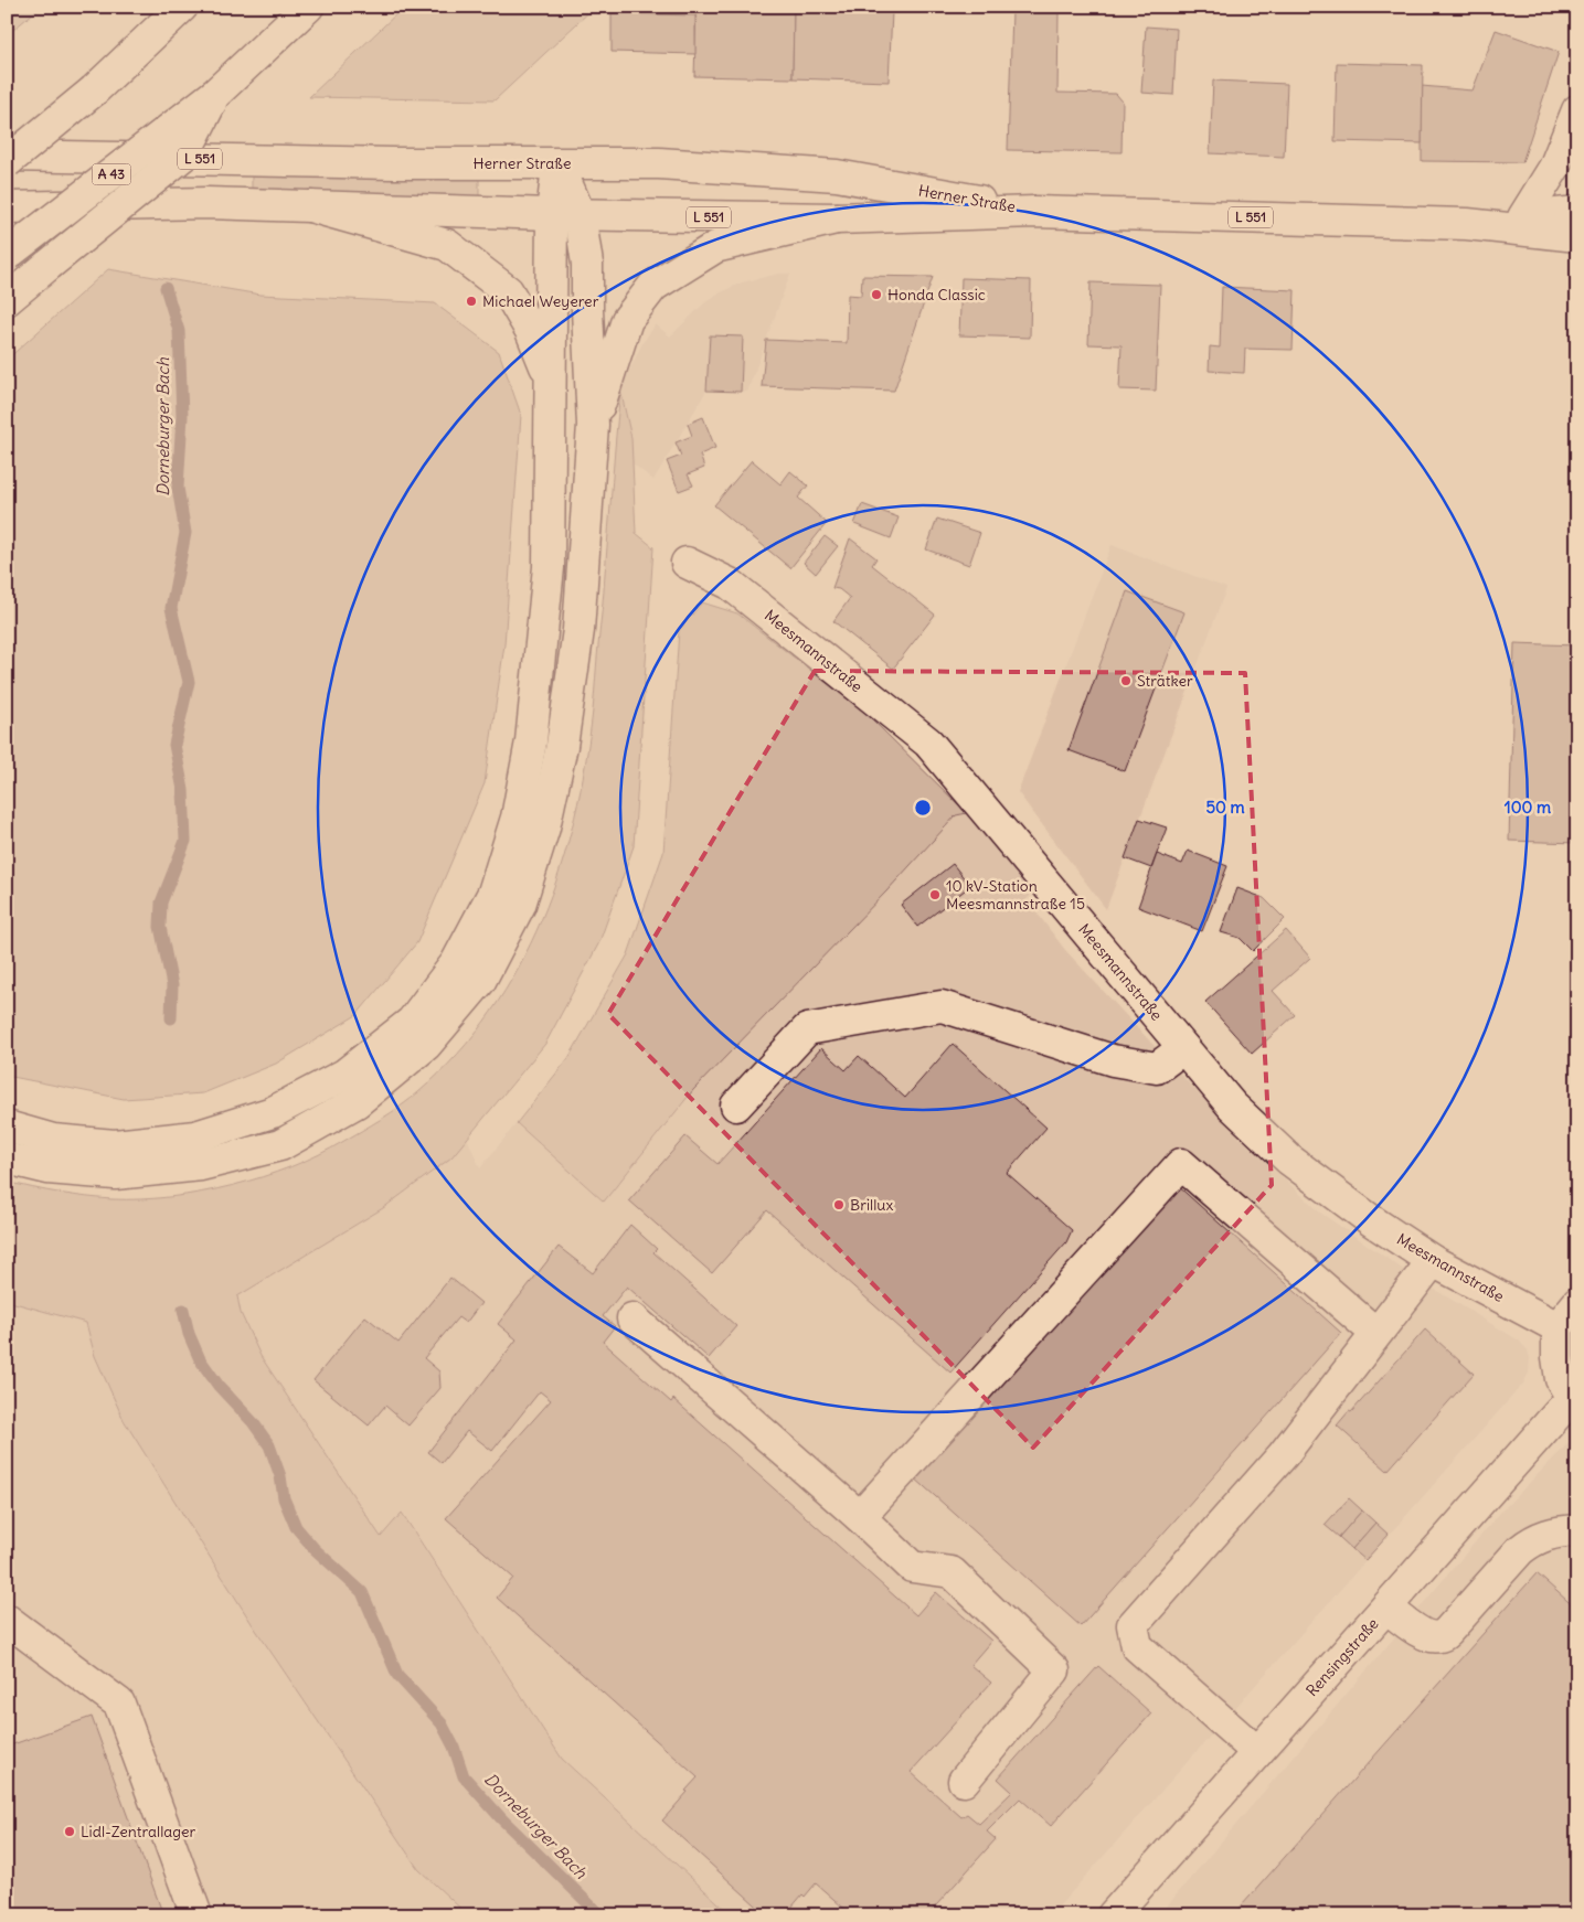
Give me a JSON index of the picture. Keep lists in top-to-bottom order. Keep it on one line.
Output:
{"streets":{"main road":["L 551","Herner Straße","A 43","Meesmannstraße","Rensingstraße"]},"crossings":[["Meesmannstraße","Rensingstraße"]],"water":["Dorneburger Bach"],"places":["Honda Classic","Michael Weyerer","Strätker","10 kV-Station Meesmannstraße 15","Brillux","Lidl-Zentrallager"],"rings":["50 m","100 m"]}
